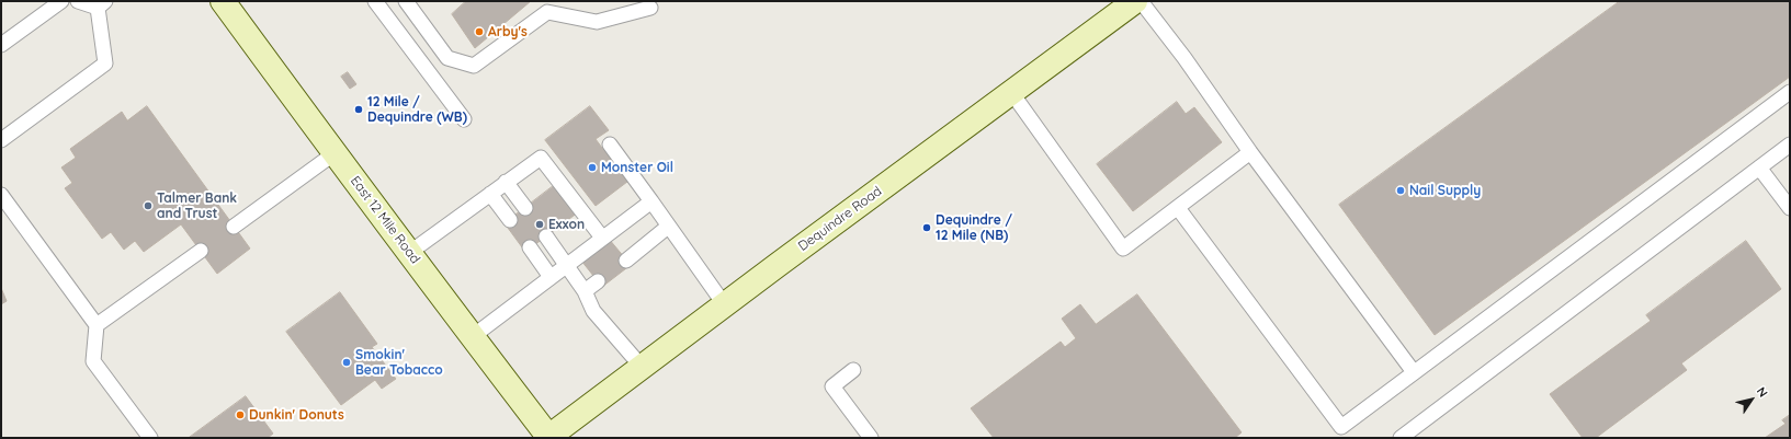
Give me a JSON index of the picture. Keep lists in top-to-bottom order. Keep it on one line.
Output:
{"streets":{"main road":["Dequindre Road","East 12 Mile Road"]},"crossings":[["Dequindre Road","East 12 Mile Road"]],"places":["Arby's","12 Mile / Dequindre (WB)","Monster Oil","Nail Supply","Talmer Bank and Trust","Exxon","Dequindre / 12 Mile (NB)","Smokin' Bear Tobacco","Dunkin' Donuts"],"north":"top right"}
